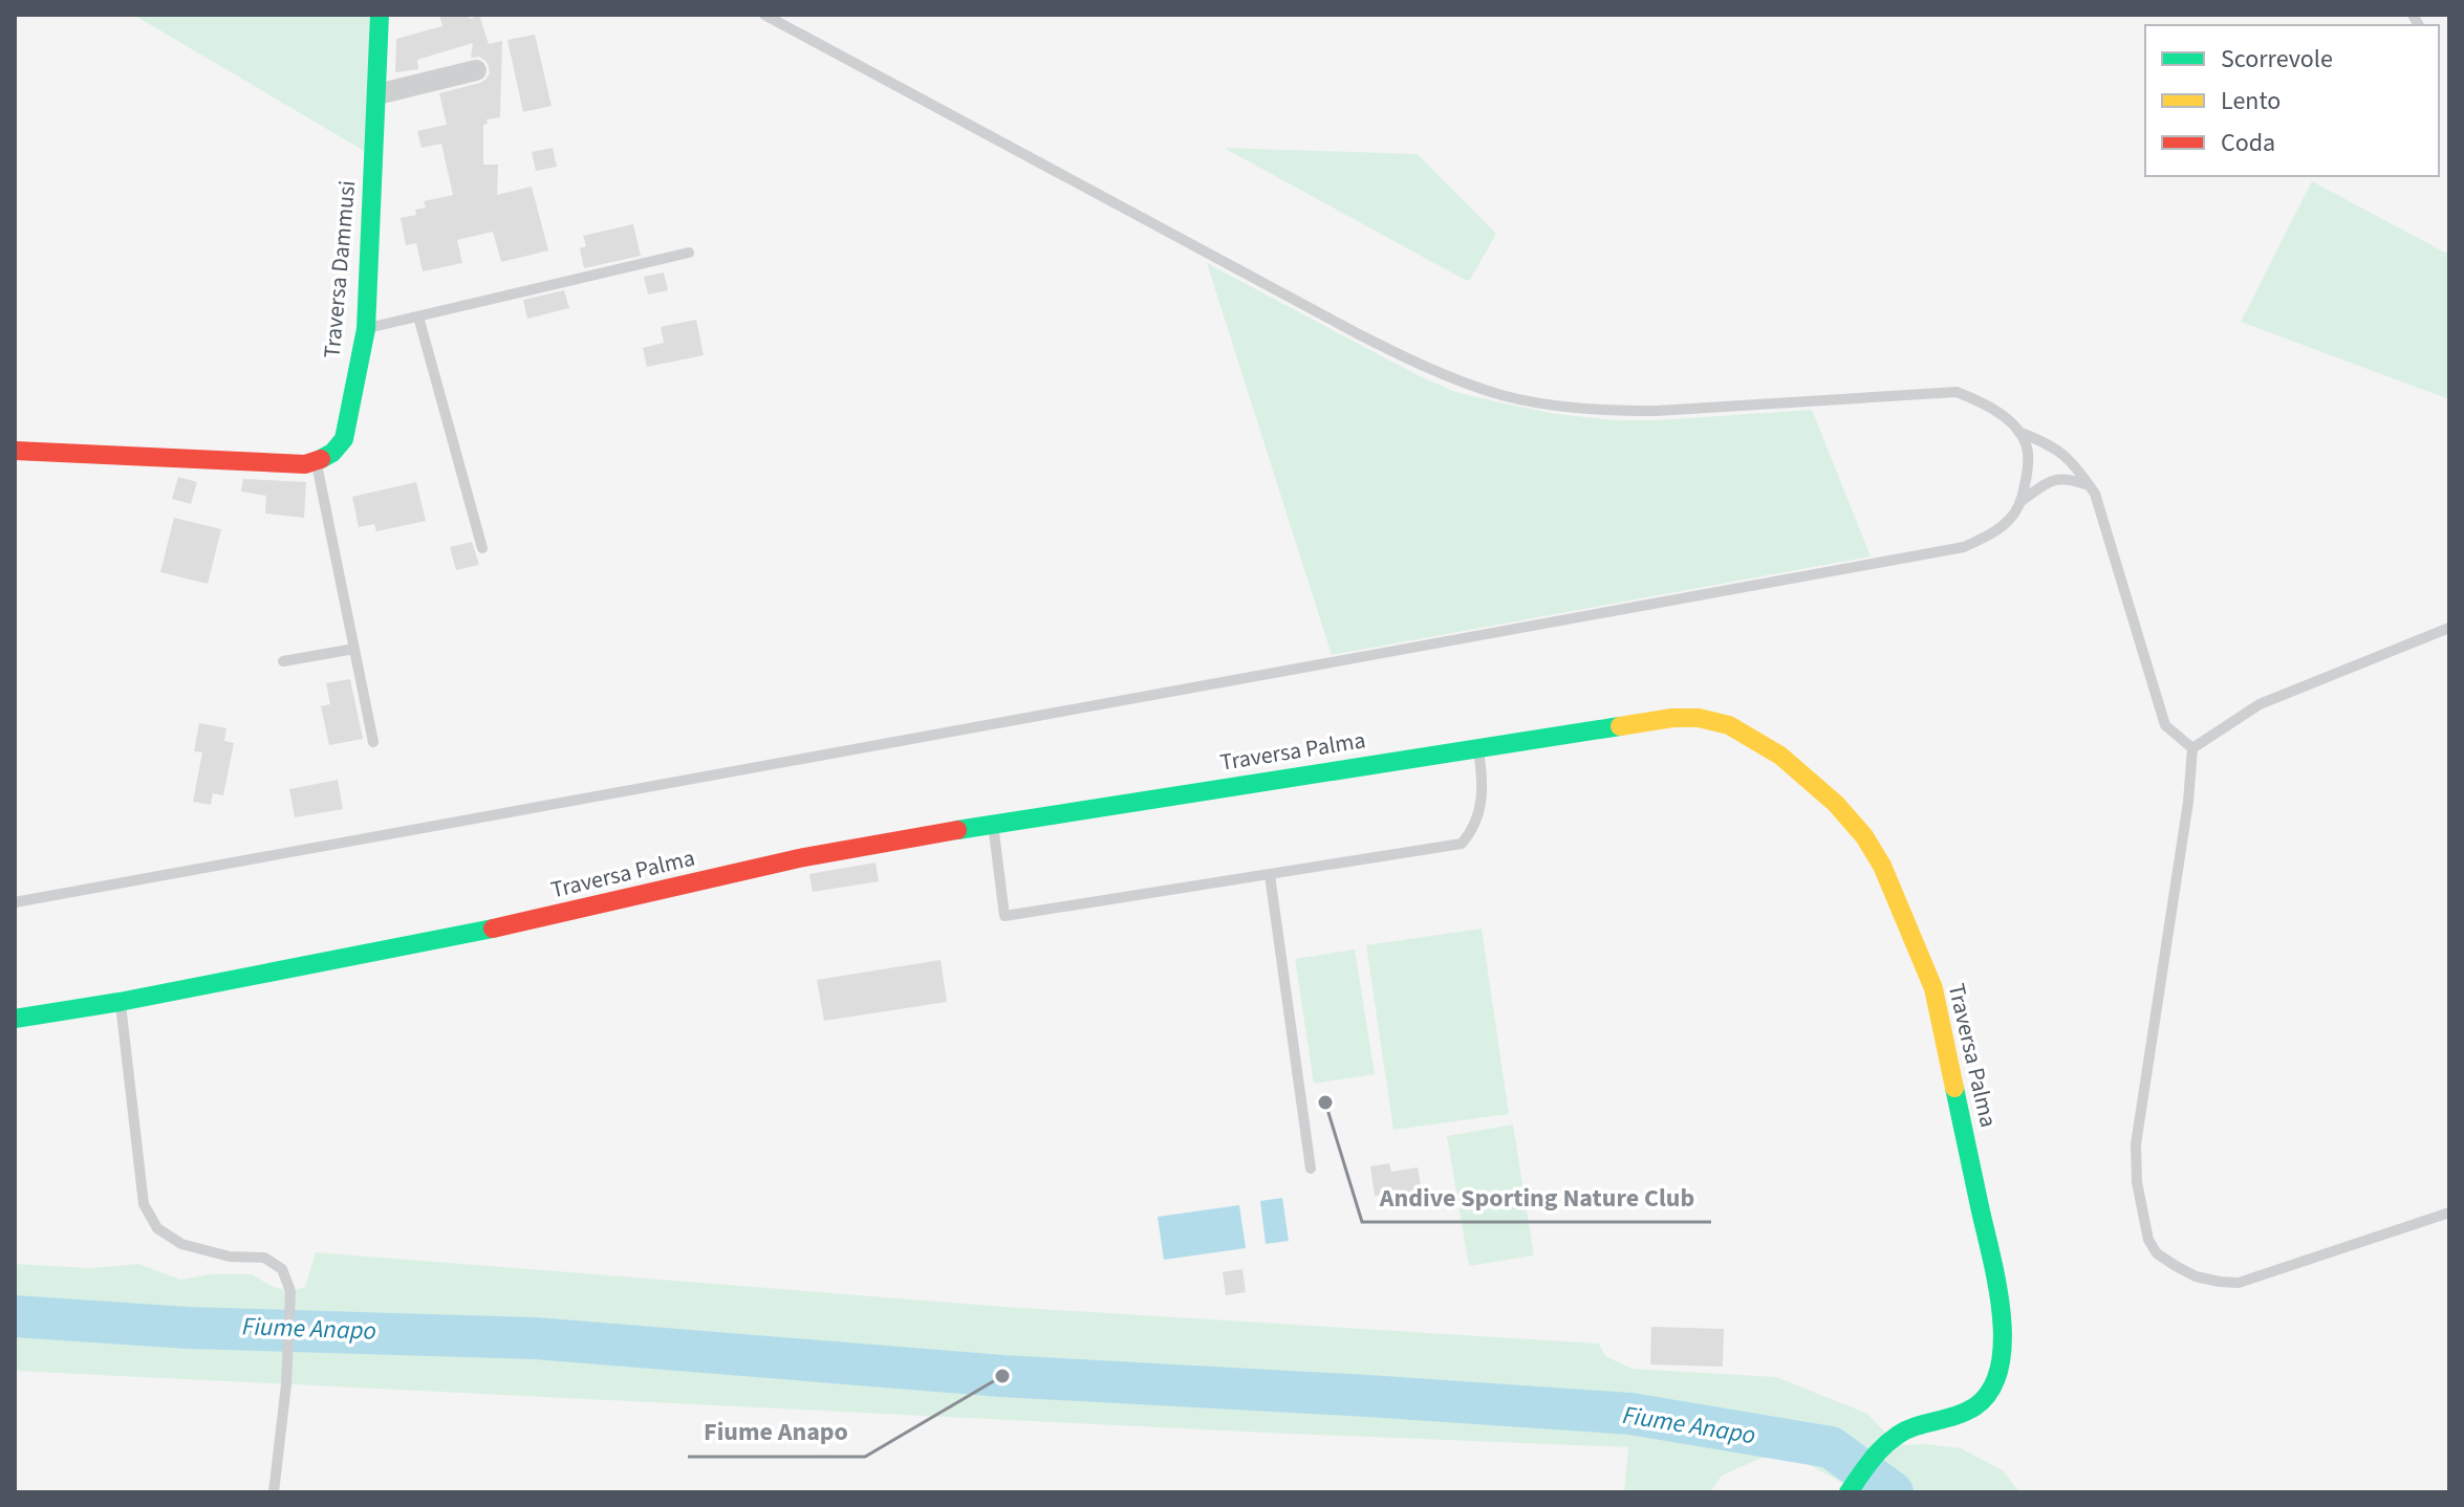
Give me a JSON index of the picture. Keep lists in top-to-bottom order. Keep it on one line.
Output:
{"streets":{"street":["Traversa Dammusi","Traversa Palma"]},"water":["Fiume Anapo"],"places":["Andive Sporting Nature Club","Fiume Anapo"],"legend":["Scorrevole","Lento","Coda"]}
